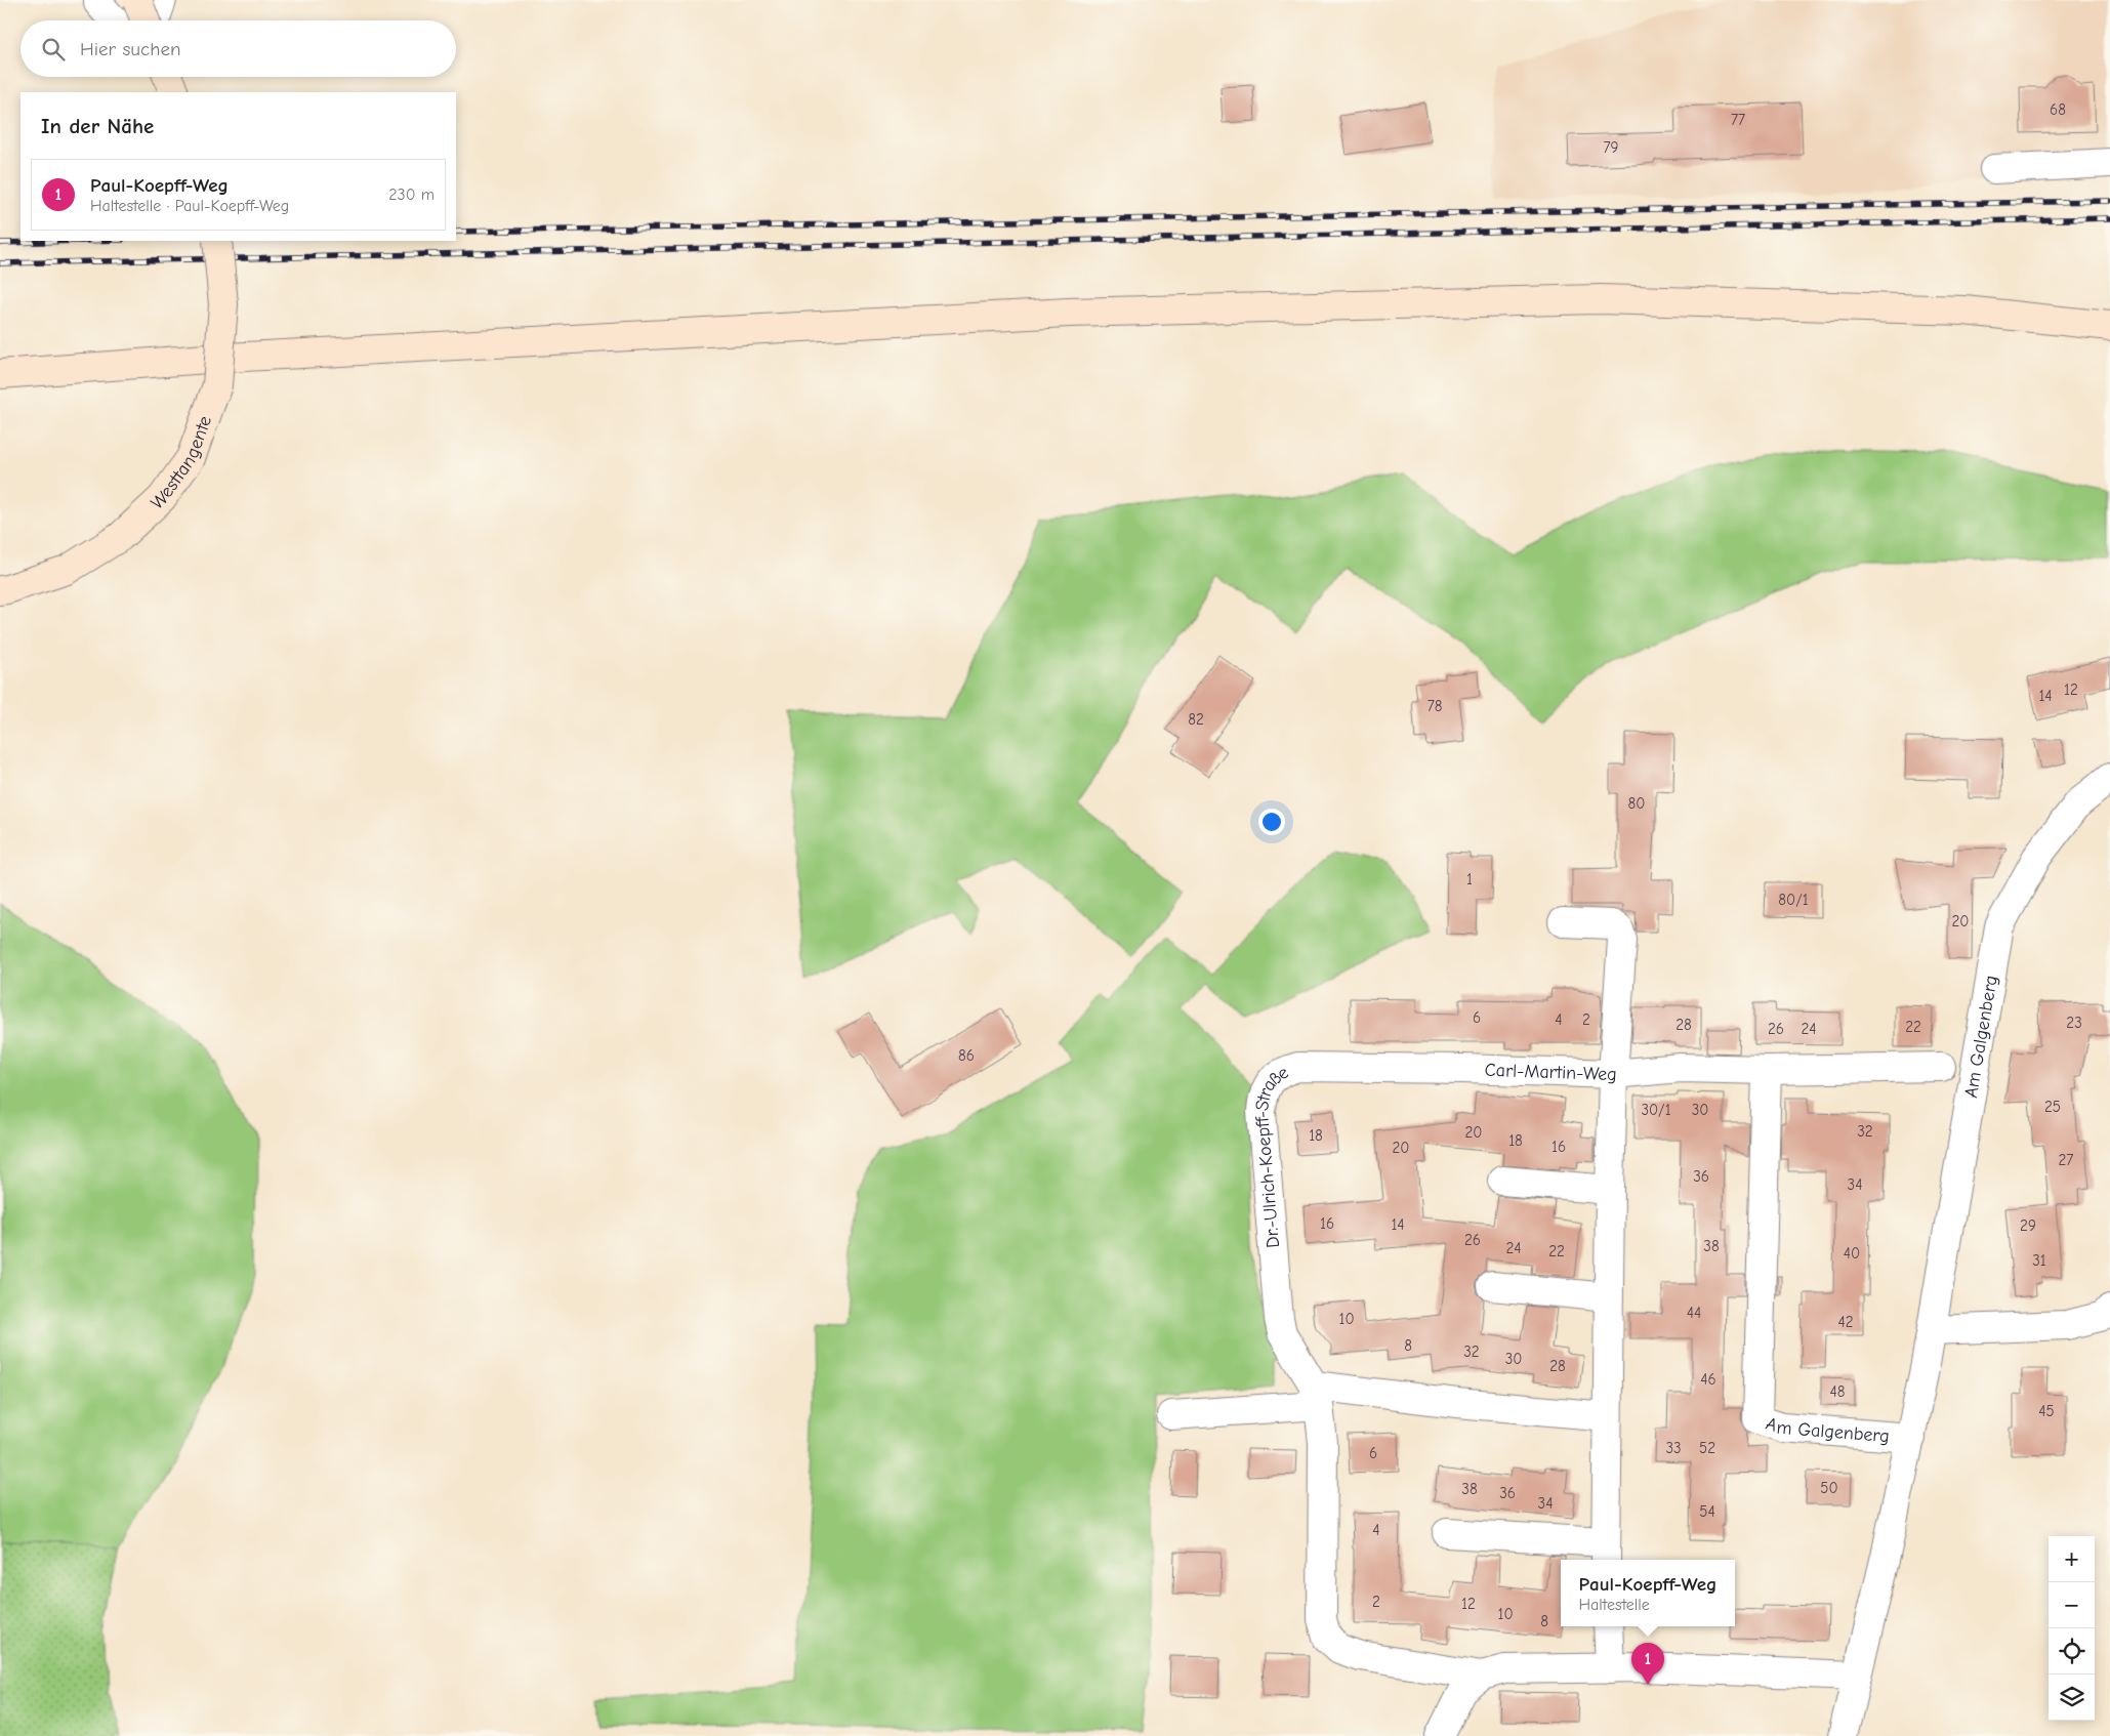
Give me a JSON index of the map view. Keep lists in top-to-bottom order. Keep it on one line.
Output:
{"streets":{"main road":["Westtangente"],"street":["Am Galgenberg","Carl-Martin-Weg","Dr.-Ulrich-Koepff-Straße"]},"crossings":[["Am Galgenberg","Carl-Martin-Weg"],["Carl-Martin-Weg","Dr.-Ulrich-Koepff-Straße"]],"house_numbers":["68","77","79","12","14","78","82","80","1","80/1","20","6","4","2","23","28","22","26","24","86","25","30/1","30","32","20","18","18","16","20","27","36","34","16","14","29","26","38","24","22","40","31","44","10","42","8","32","30","28","46","48","45","33","52","6","50","38","36","34","54","4","2","12","10","8"],"page":{"search":"Hier suchen","heading":"In der Nähe","list":[{"mark":"1","name":"Paul-Koepff-Weg","note":"Haltestelle · Paul-Koepff-Weg","value":"230 m"}],"map_buttons":["+","−"],"popup":["Paul-Koepff-Weg","Haltestelle"],"pins":"1"}}
